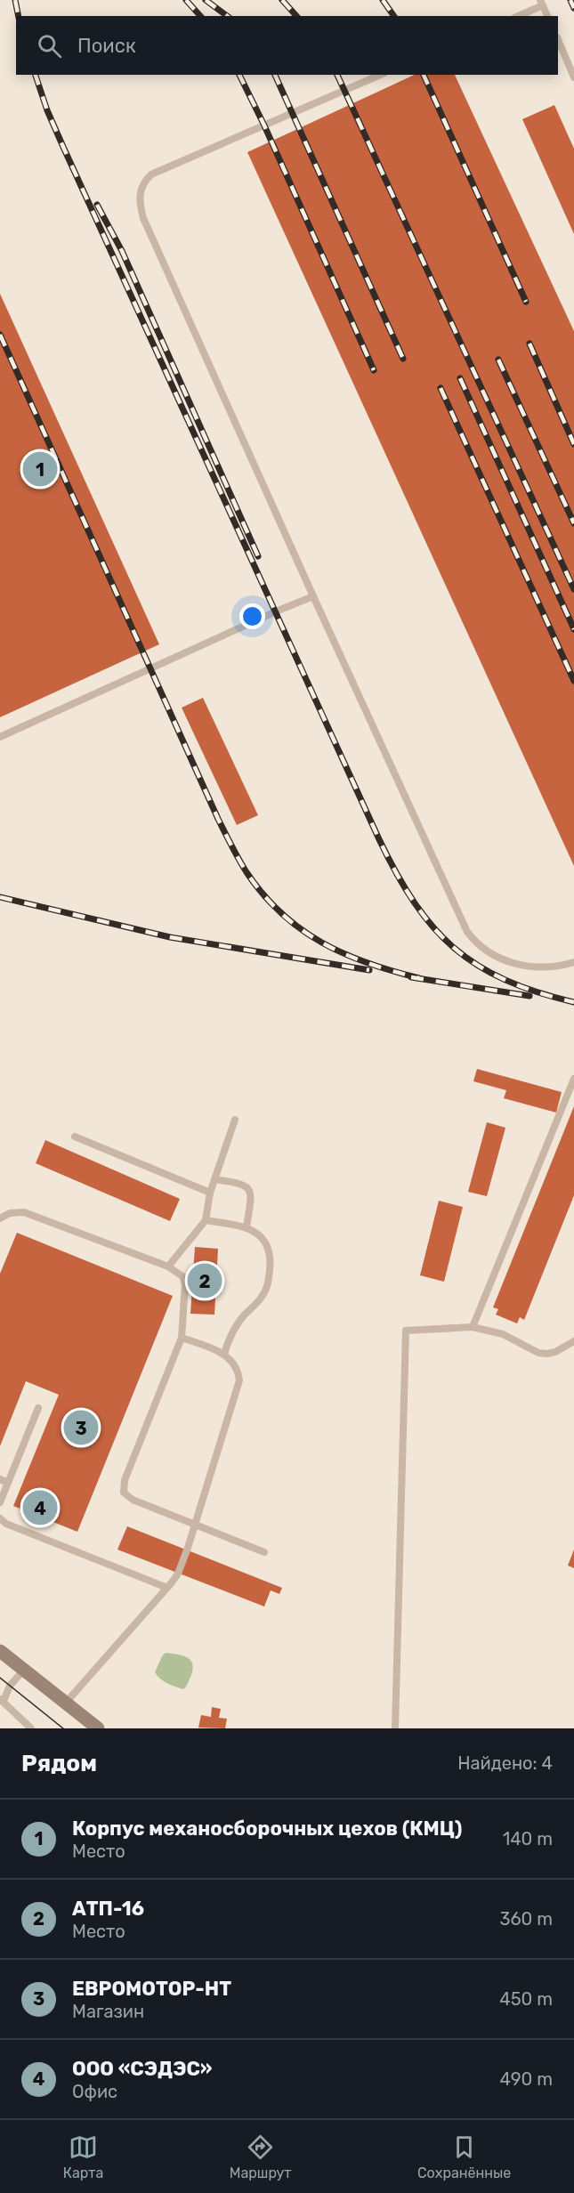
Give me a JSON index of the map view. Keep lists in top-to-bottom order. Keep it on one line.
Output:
{"page":{"search":"Поиск","pins":["1","2","3","4"],"heading":["Рядом","Найдено: 4"],"list":[{"mark":"1","name":"Корпус механосборочных цехов (КМЦ)","note":"Место","value":"140 m"},{"mark":"2","name":"АТП-16","note":"Место","value":"360 m"},{"mark":"3","name":"ЕВРОМОТОР-НТ","note":"Магазин","value":"450 m"},{"mark":"4","name":"ООО «СЭДЭС»","note":"Офис","value":"490 m"}],"nav":["Карта","Маршрут","Сохранённые"]}}
